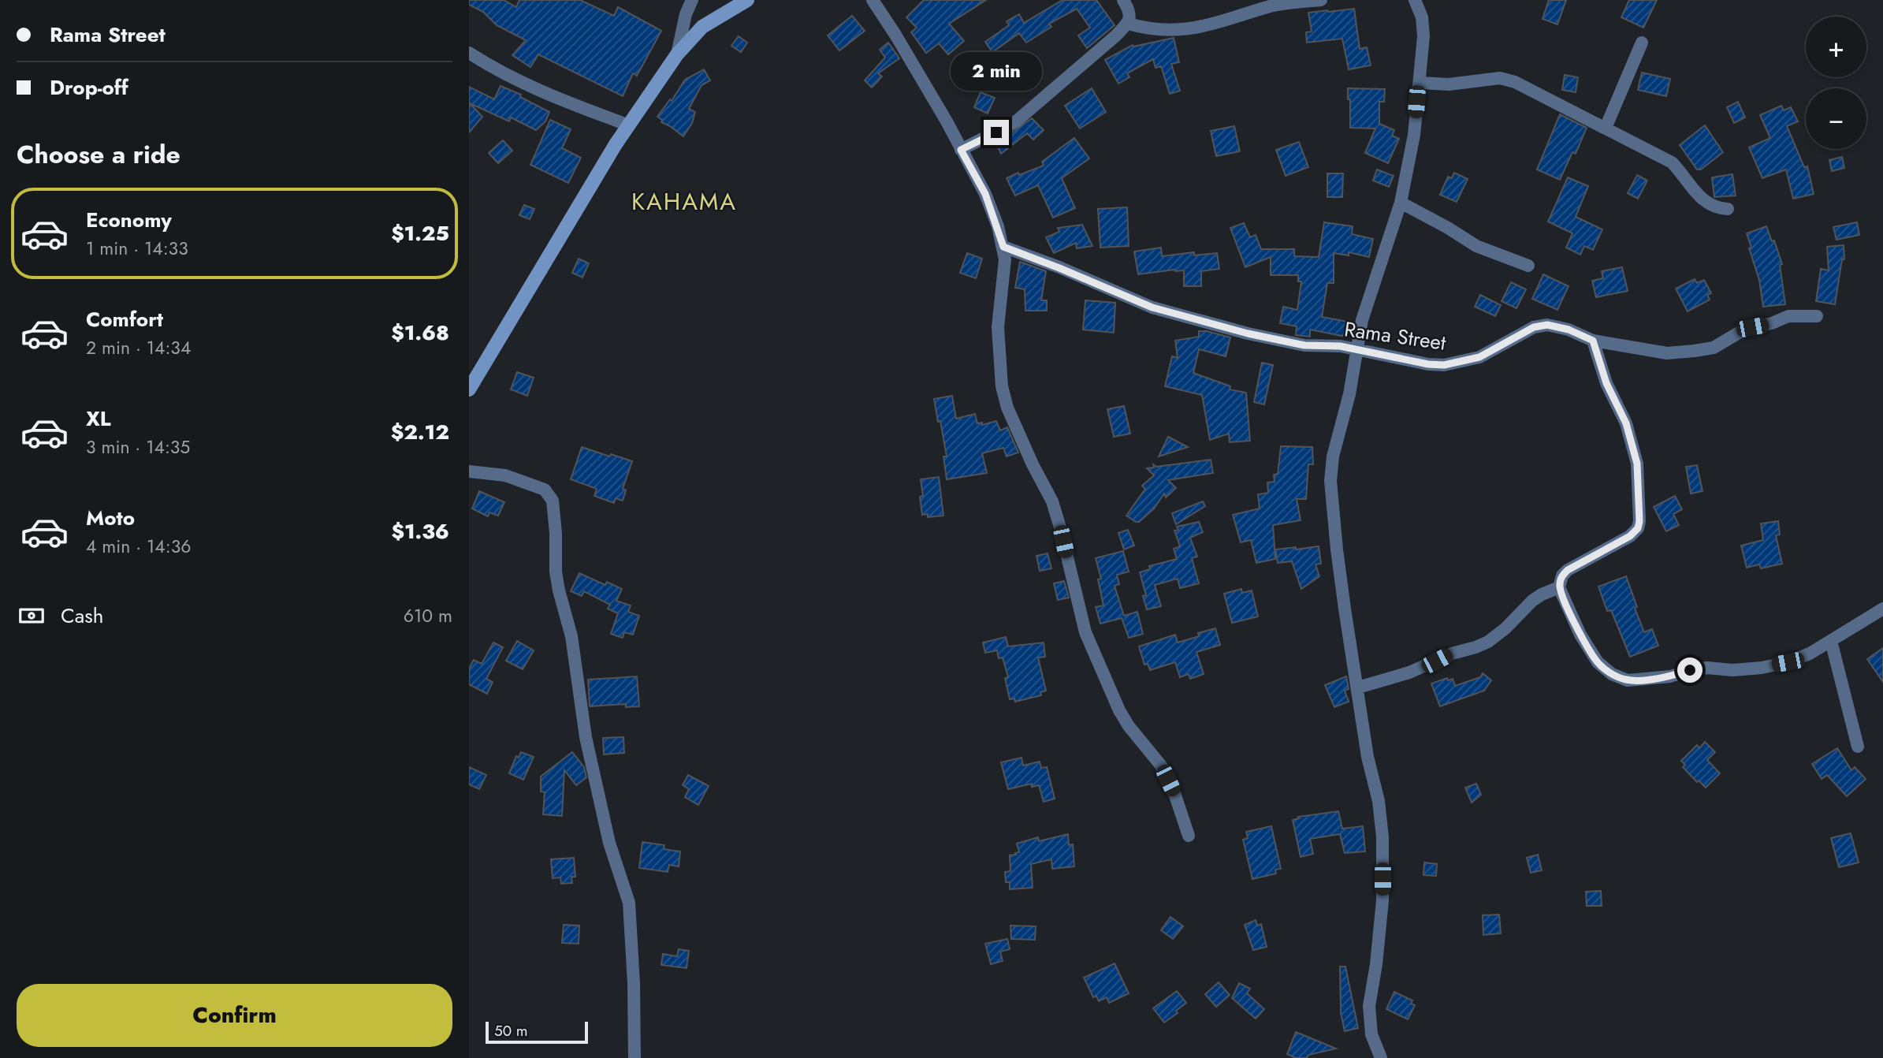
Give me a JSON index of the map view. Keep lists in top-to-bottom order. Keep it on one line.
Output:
{"streets":{"street":["Rama Street"]},"districts":["KAHAMA"],"scale_bar":"50 m","page":{"banner":["Rama Street","Drop-off"],"map_buttons":["+","−"],"bubble":"2 min","heading":"Choose a ride","list":[{"name":"Economy","note":"1 min · 14:33","value":"$1.25"},{"name":"Comfort","note":"2 min · 14:34","value":"$1.68"},{"name":"XL","note":"3 min · 14:35","value":"$2.12"},{"name":"Moto","note":"4 min · 14:36","value":"$1.36"}],"pay":["Cash","610 m"],"buttons":"Confirm","scale":"50 m"}}
